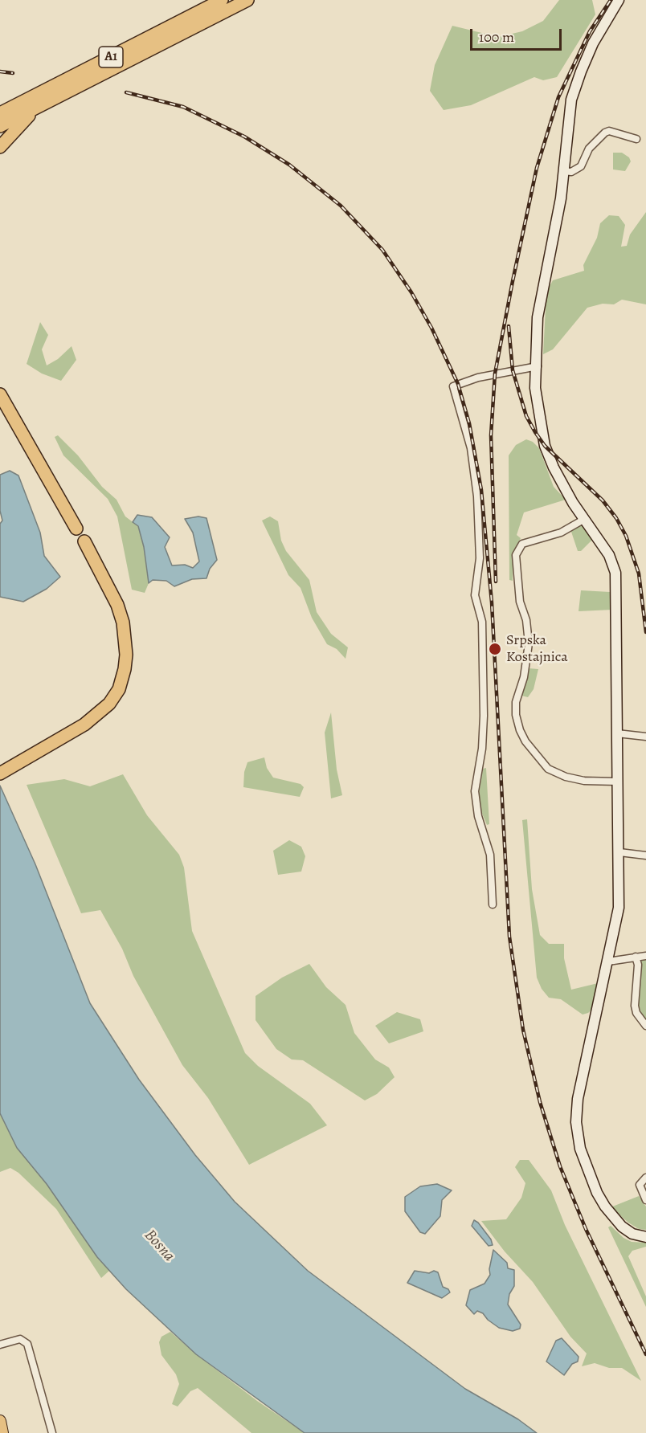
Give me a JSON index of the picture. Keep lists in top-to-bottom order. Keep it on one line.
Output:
{"streets":{"highway":["A1"]},"water":["Bosna"],"places":["Srpska Kostajnica"],"scale_bar":"100 m"}
